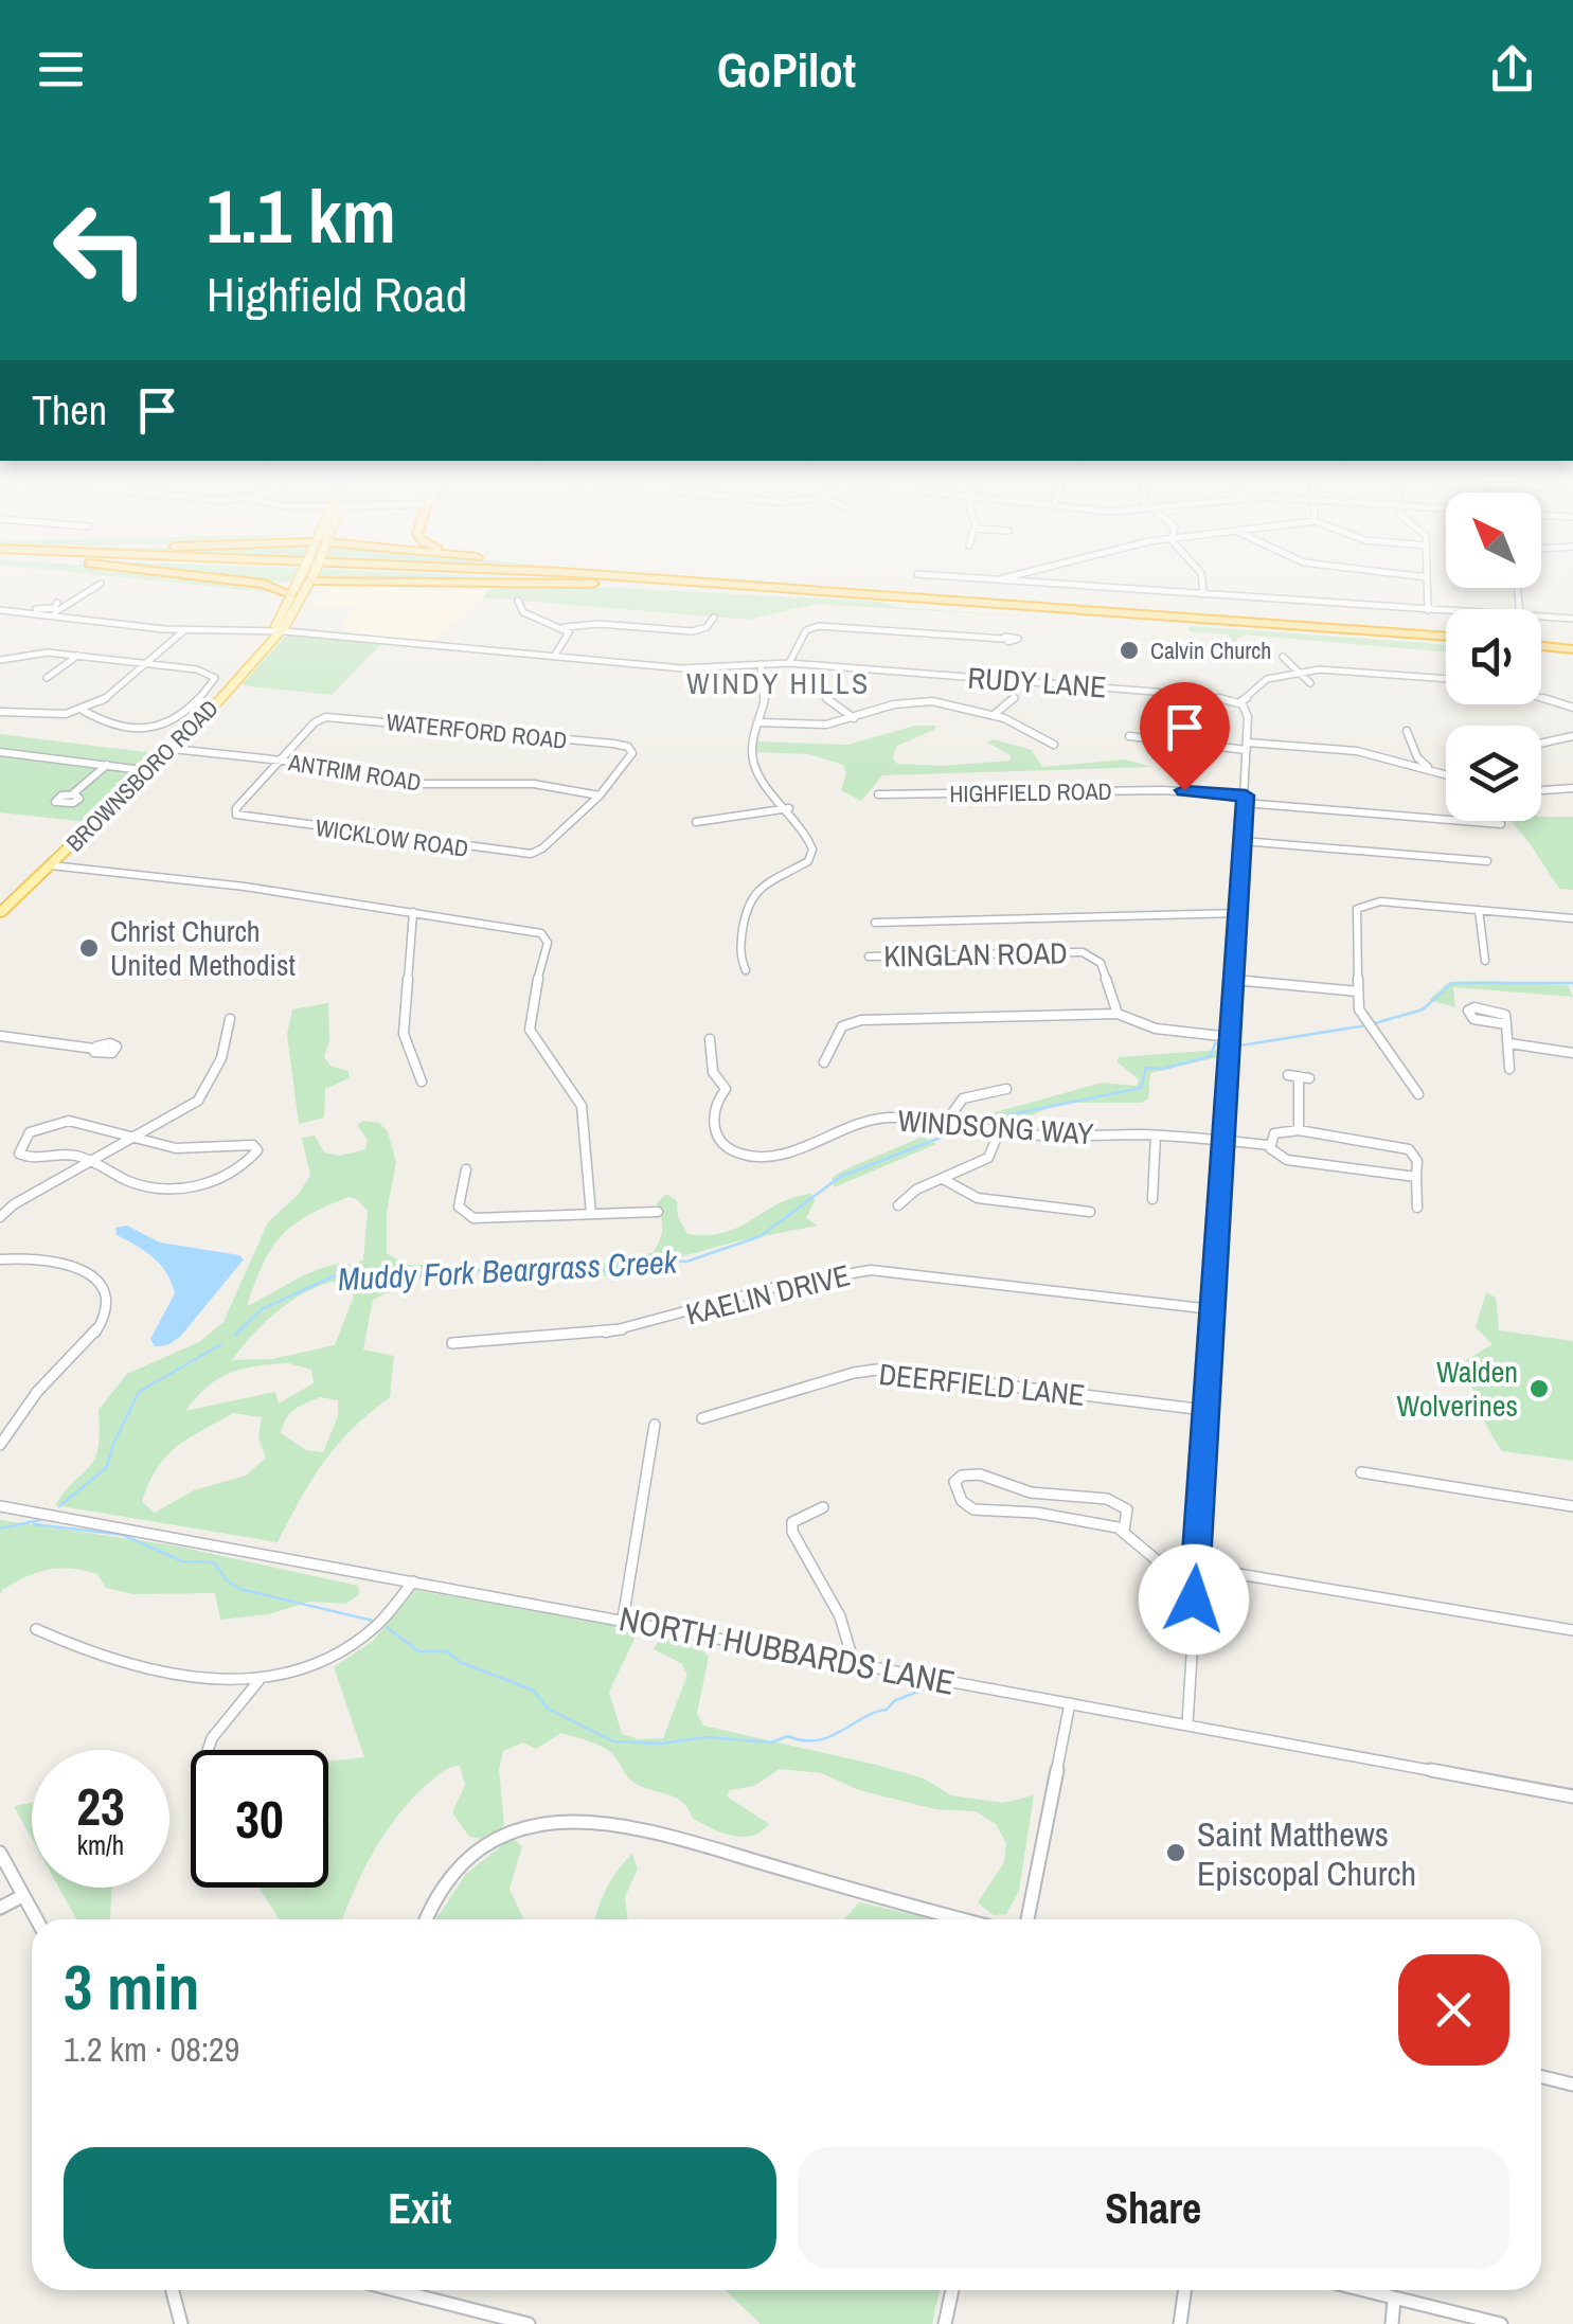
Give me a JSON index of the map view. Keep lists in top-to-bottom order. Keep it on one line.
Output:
{"streets":{"main road":["BROWNSBORO ROAD"],"street":["RUDY LANE","WATERFORD ROAD","ANTRIM ROAD","HIGHFIELD ROAD","WICKLOW ROAD","KINGLAN ROAD","WINDSONG WAY","KAELIN DRIVE","DEERFIELD LANE","NORTH HUBBARDS LANE"]},"crossings":[["RUDY LANE","BROWNSBORO ROAD"],["WATERFORD ROAD","ANTRIM ROAD"],["WATERFORD ROAD","WICKLOW ROAD"],["ANTRIM ROAD","BROWNSBORO ROAD"],["ANTRIM ROAD","WICKLOW ROAD"]],"districts":["WINDY HILLS"],"water":["Muddy Fork Beargrass Creek"],"places":["Calvin Church","Christ Church United Methodist","Walden Wolverines","Saint Matthews Episcopal Church"],"north":"top left","page":{"header":"GoPilot","turn":["1.1 km","Highfield Road"],"then":"Then","speed":"23 km/h","limit":"30","heading":["3 min","1.2 km · 08:29"],"buttons":["Exit","Share"]}}
